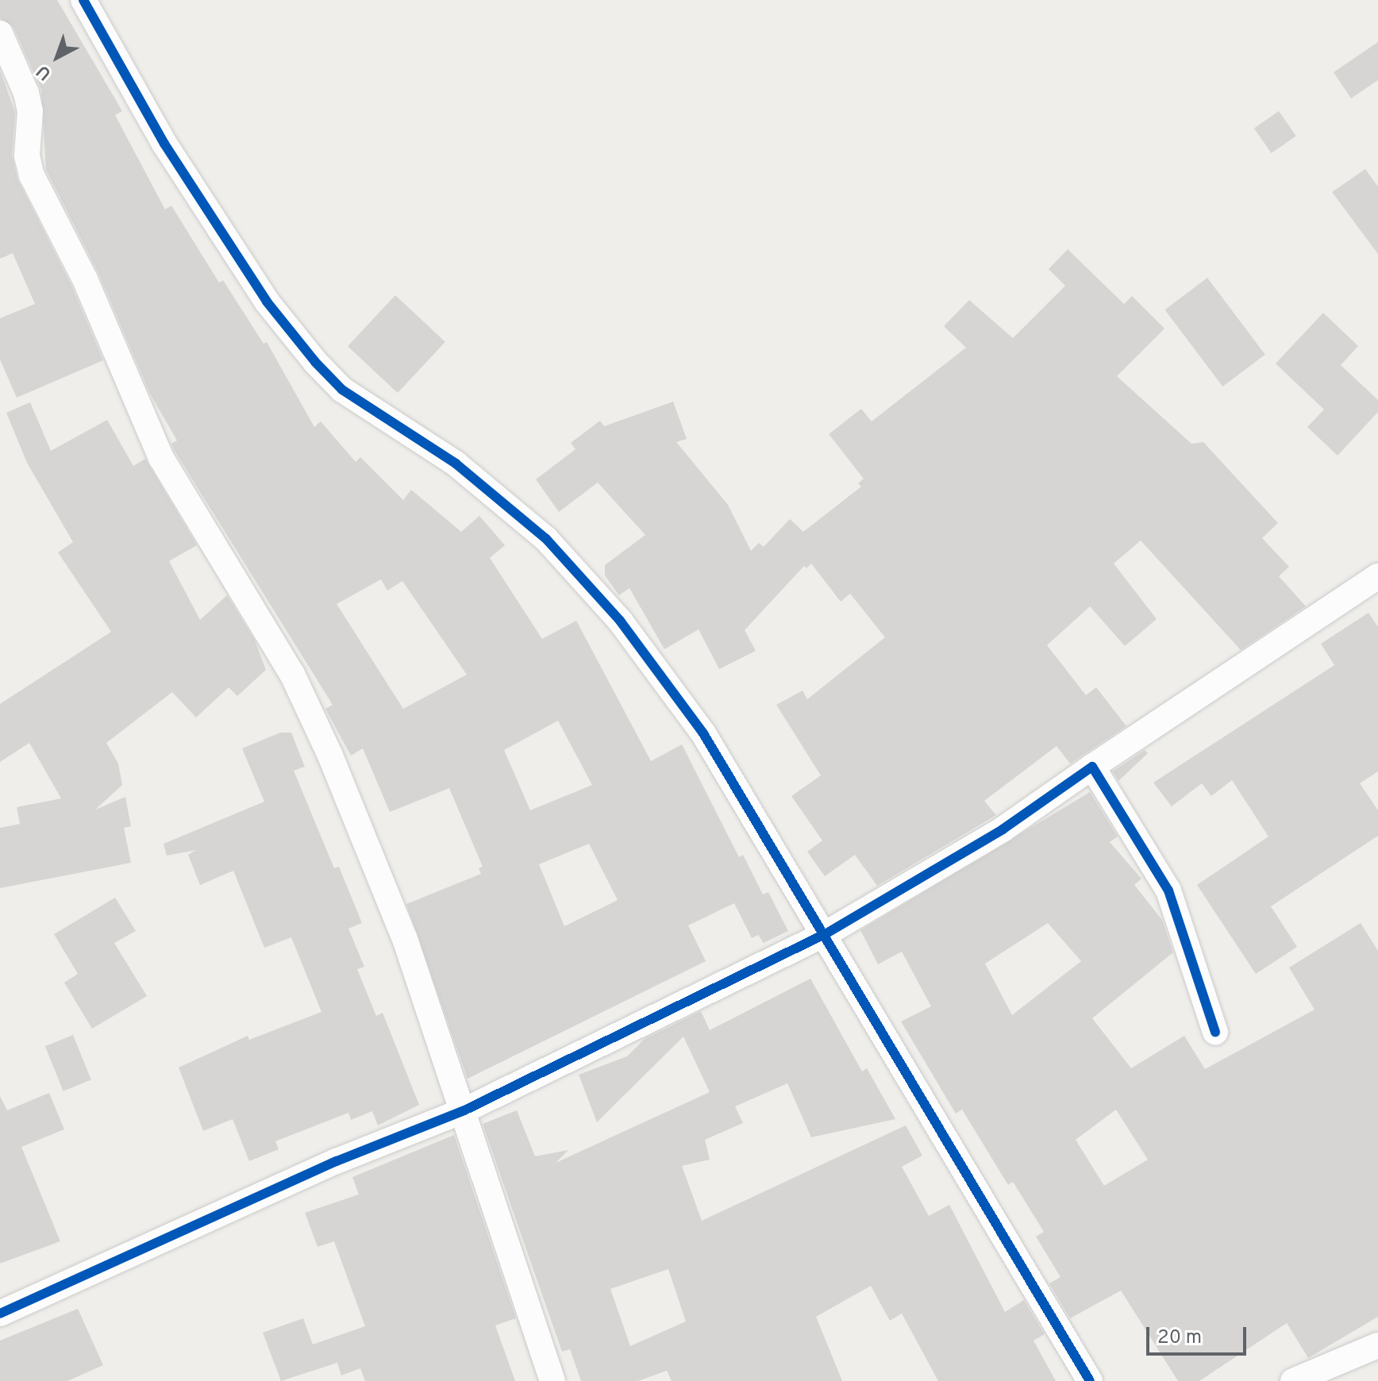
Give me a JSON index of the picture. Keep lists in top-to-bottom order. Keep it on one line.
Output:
{"scale_bar":"20 m","north":"bottom left"}
